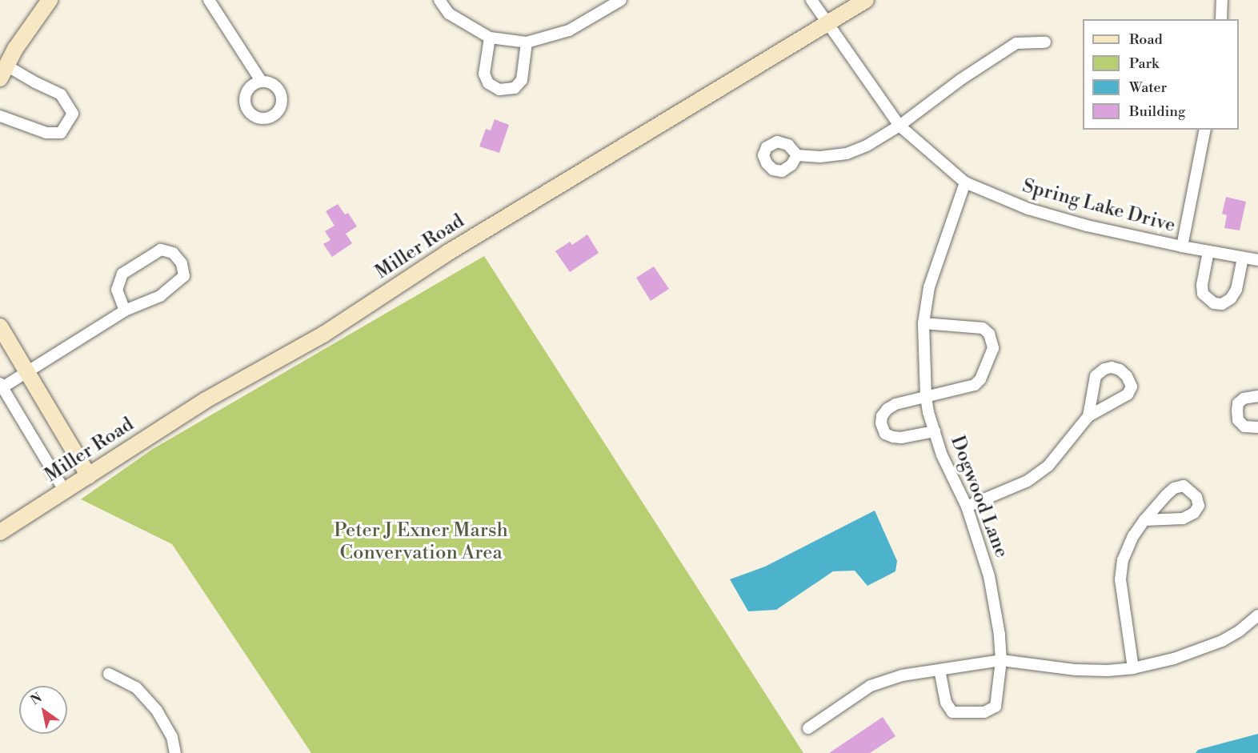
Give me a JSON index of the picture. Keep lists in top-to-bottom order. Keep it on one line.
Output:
{"streets":{"street":["Spring Lake Drive","Miller Road","Dogwood Lane"]},"crossings":[["Spring Lake Drive","Miller Road"],["Spring Lake Drive","Dogwood Lane"]],"parks":["Peter J Exner Marsh Convervation Area"],"legend":["Road","Park","Water","Building"],"north":"top left"}
